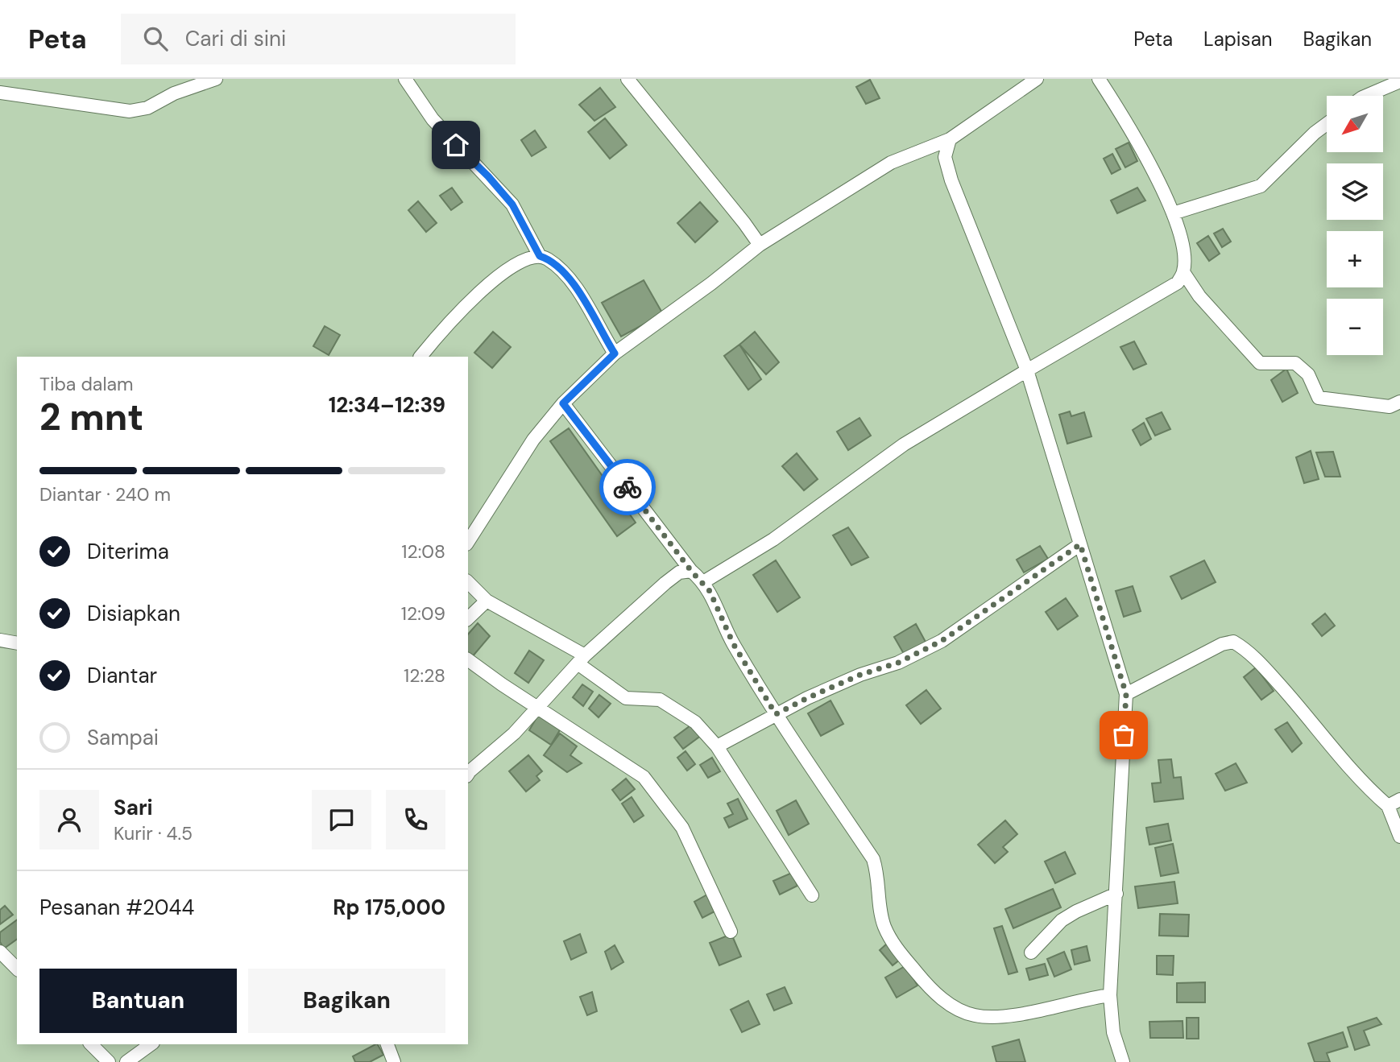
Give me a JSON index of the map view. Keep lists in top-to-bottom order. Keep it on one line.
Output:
{"north":"bottom left","page":{"header":"Peta","search":"Cari di sini","nav":["Peta","Lapisan","Bagikan"],"map_buttons":["+","−"],"heading":["2 mnt","Tiba dalam","12:34–12:39"],"panel":["Sari","Kurir · 4.5","Pesanan #2044","Rp 175,000"],"bar":"Diantar · 240 m","list":[["Diterima","12:08"],["Disiapkan","12:09"],["Diantar","12:28"],"Sampai"],"buttons":["Bantuan","Bagikan"]}}
